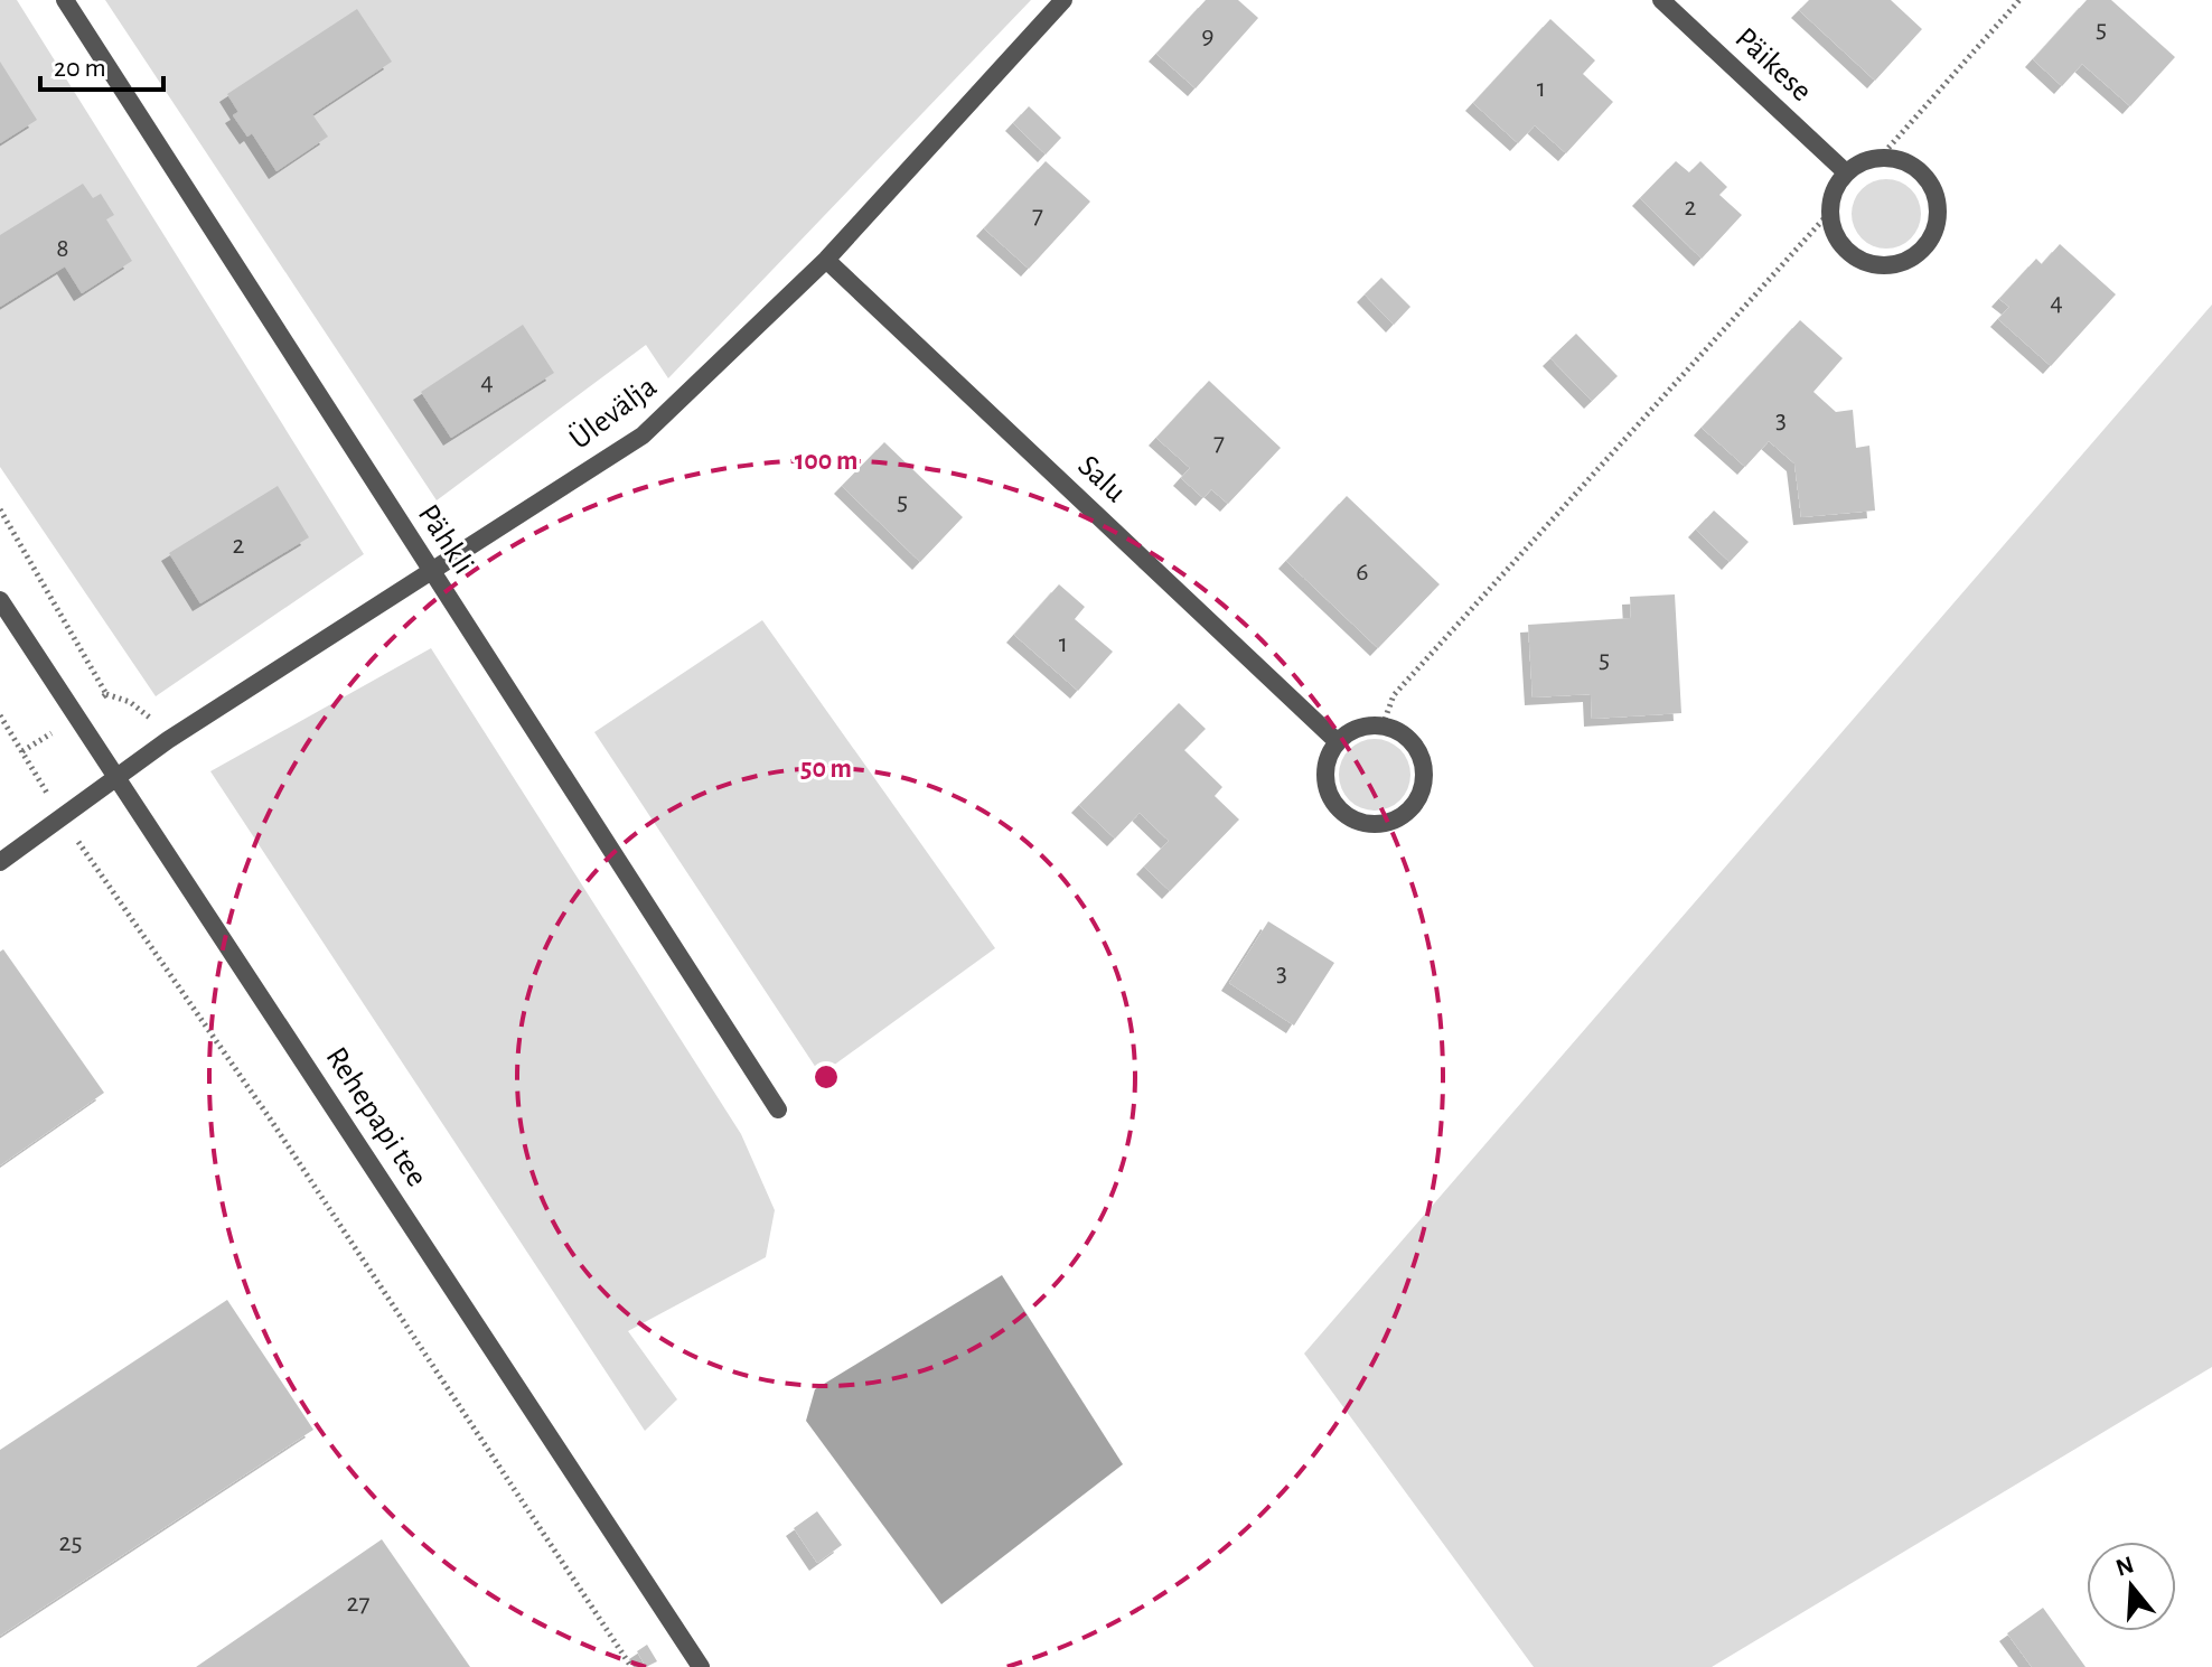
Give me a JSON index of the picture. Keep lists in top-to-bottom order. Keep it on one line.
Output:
{"streets":{"street":["Päikese","Ülevälja","Salu","Pähkli","Rehepapi tee"]},"crossings":[["Ülevälja","Salu"],["Ülevälja","Pähkli"],["Ülevälja","Rehepapi tee"]],"house_numbers":["5","9","1","2","7","8","4","4","3","7","5","2","6","1","5","3","25","27"],"scale_bar":"20 m","north":"top","rings":["100 m","50 m"]}
